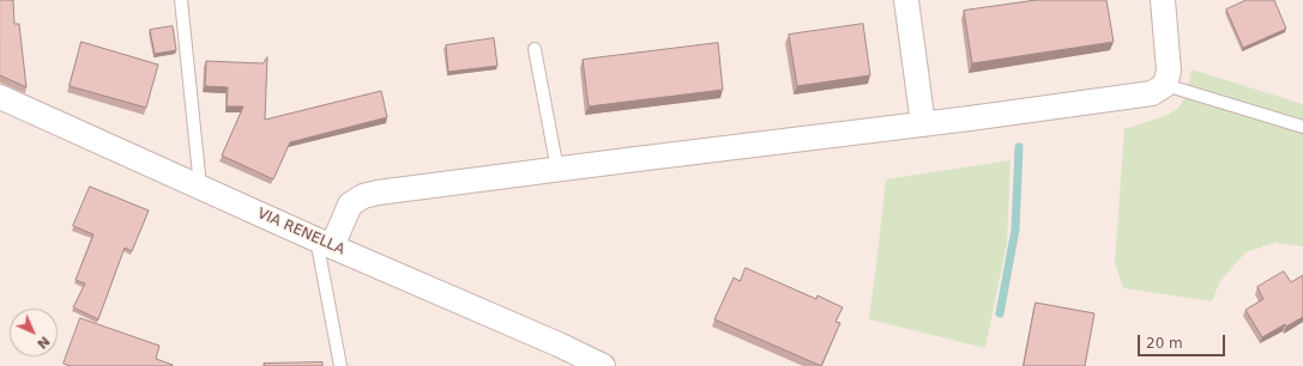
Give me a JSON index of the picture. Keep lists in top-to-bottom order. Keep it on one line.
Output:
{"streets":{"street":["VIA RENELLA"]},"scale_bar":"20 m","north":"bottom right"}
